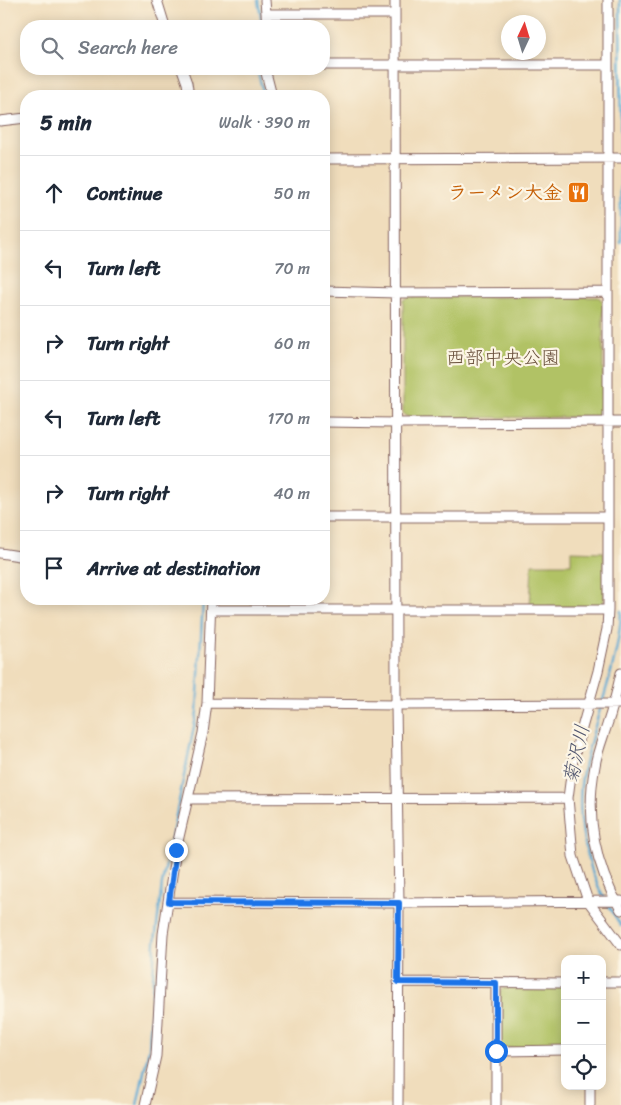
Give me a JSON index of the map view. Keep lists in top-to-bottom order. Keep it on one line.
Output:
{"water":["菊沢川"],"parks":["西部中央公園"],"places":{"restaurant":["ラーメン大金"]},"north":"top","page":{"search":"Search here","heading":["5 min","Walk · 390 m"],"list":[["Continue","50 m"],["Turn left","70 m"],["Turn right","60 m"],["Turn left","170 m"],["Turn right","40 m"],"Arrive at destination"],"map_buttons":["+","−"]}}
